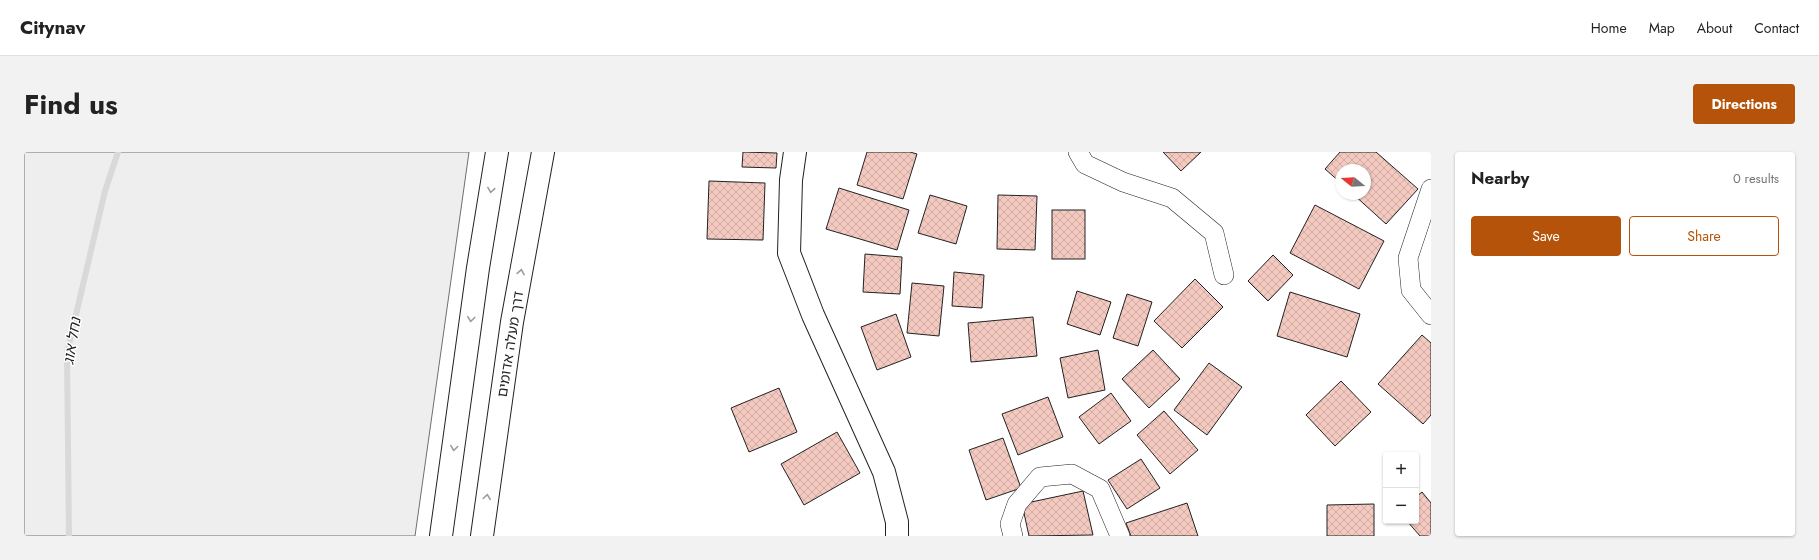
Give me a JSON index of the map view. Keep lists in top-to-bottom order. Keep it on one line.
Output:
{"streets":{"main road":["דרך מעלה אדומים"]},"water":["נחל אוג"],"north":"left","page":{"header":"Citynav","nav":["Home","Map","About","Contact"],"title":"Find us","buttons":["Directions",["Save","Share"]],"heading":["Nearby","0 results"],"map_buttons":["+","−"]}}
